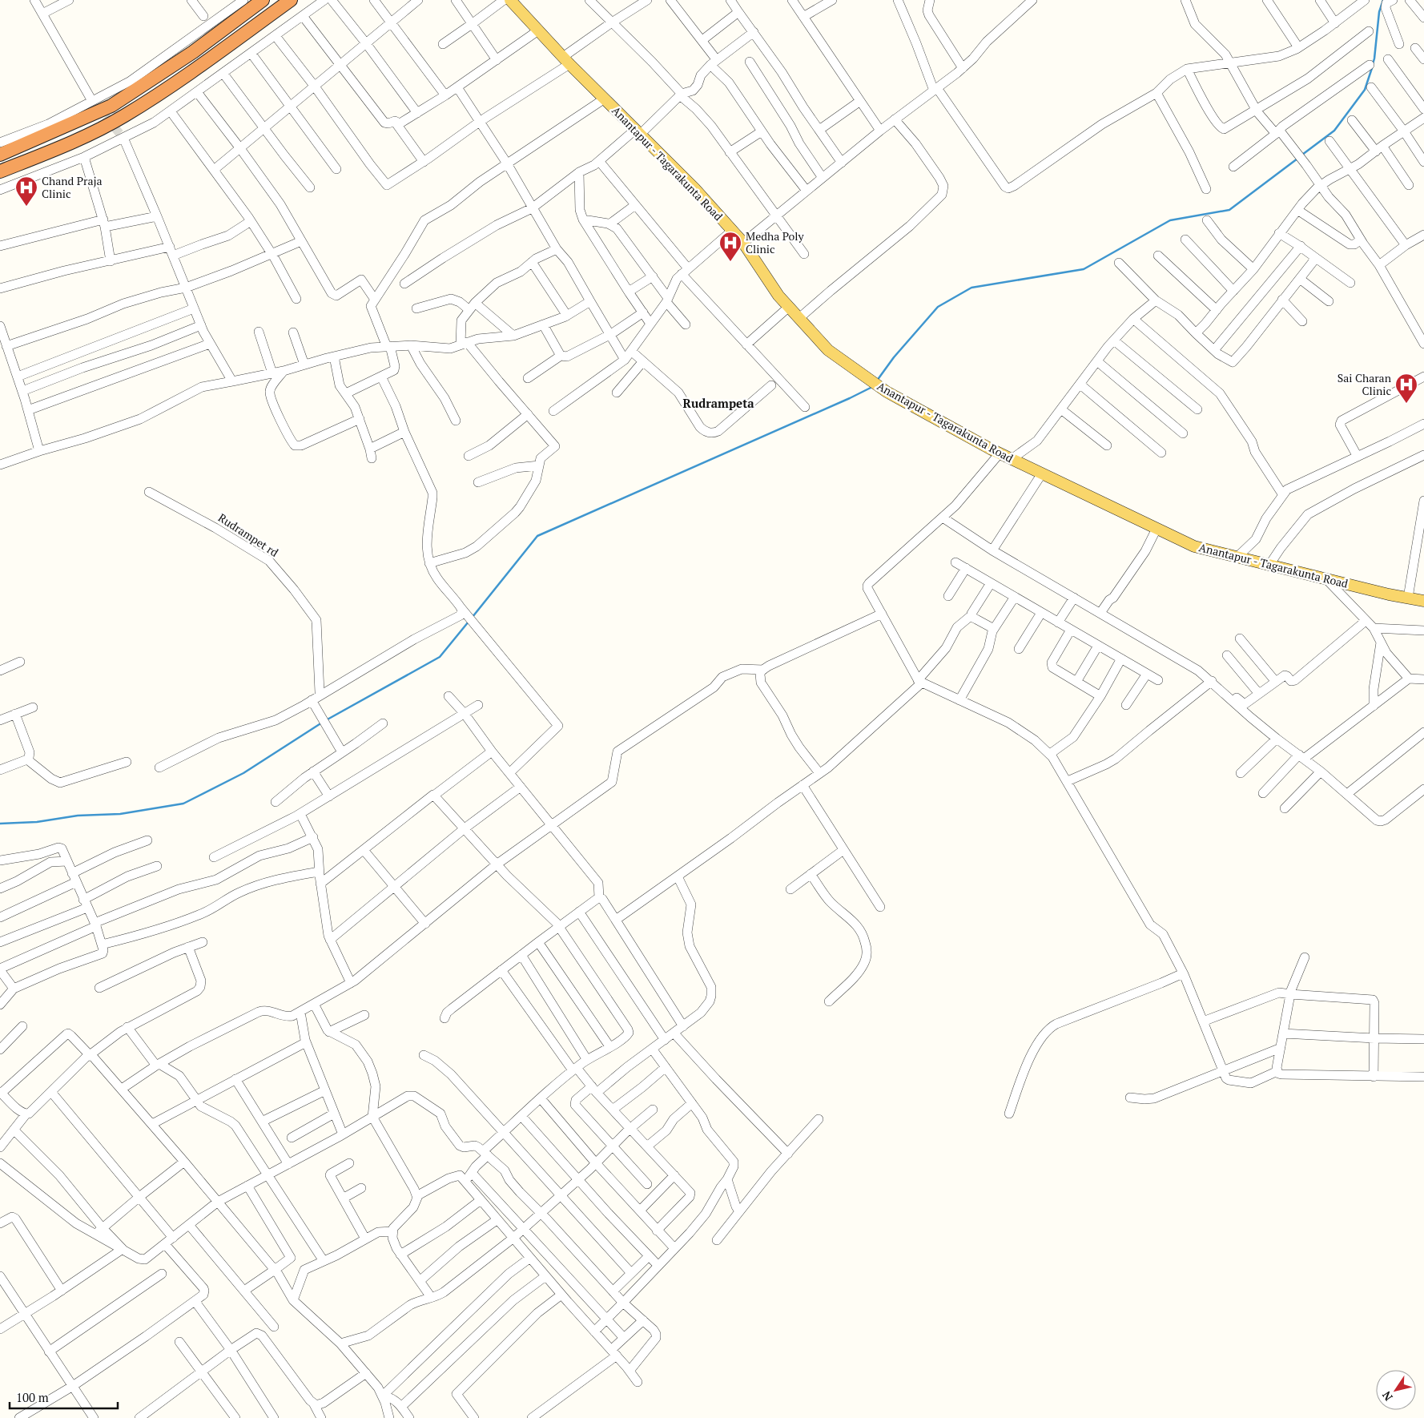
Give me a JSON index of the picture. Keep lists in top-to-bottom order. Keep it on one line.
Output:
{"streets":{"main road":["Anantapur - Tagarakunta Road"],"street":["Rudrampet rd"]},"districts":["Rudrampeta"],"places":{"hospital":["Chand Praja Clinic","Medha Poly Clinic","Sai Charan Clinic"]},"scale_bar":"100 m","north":"bottom left"}
